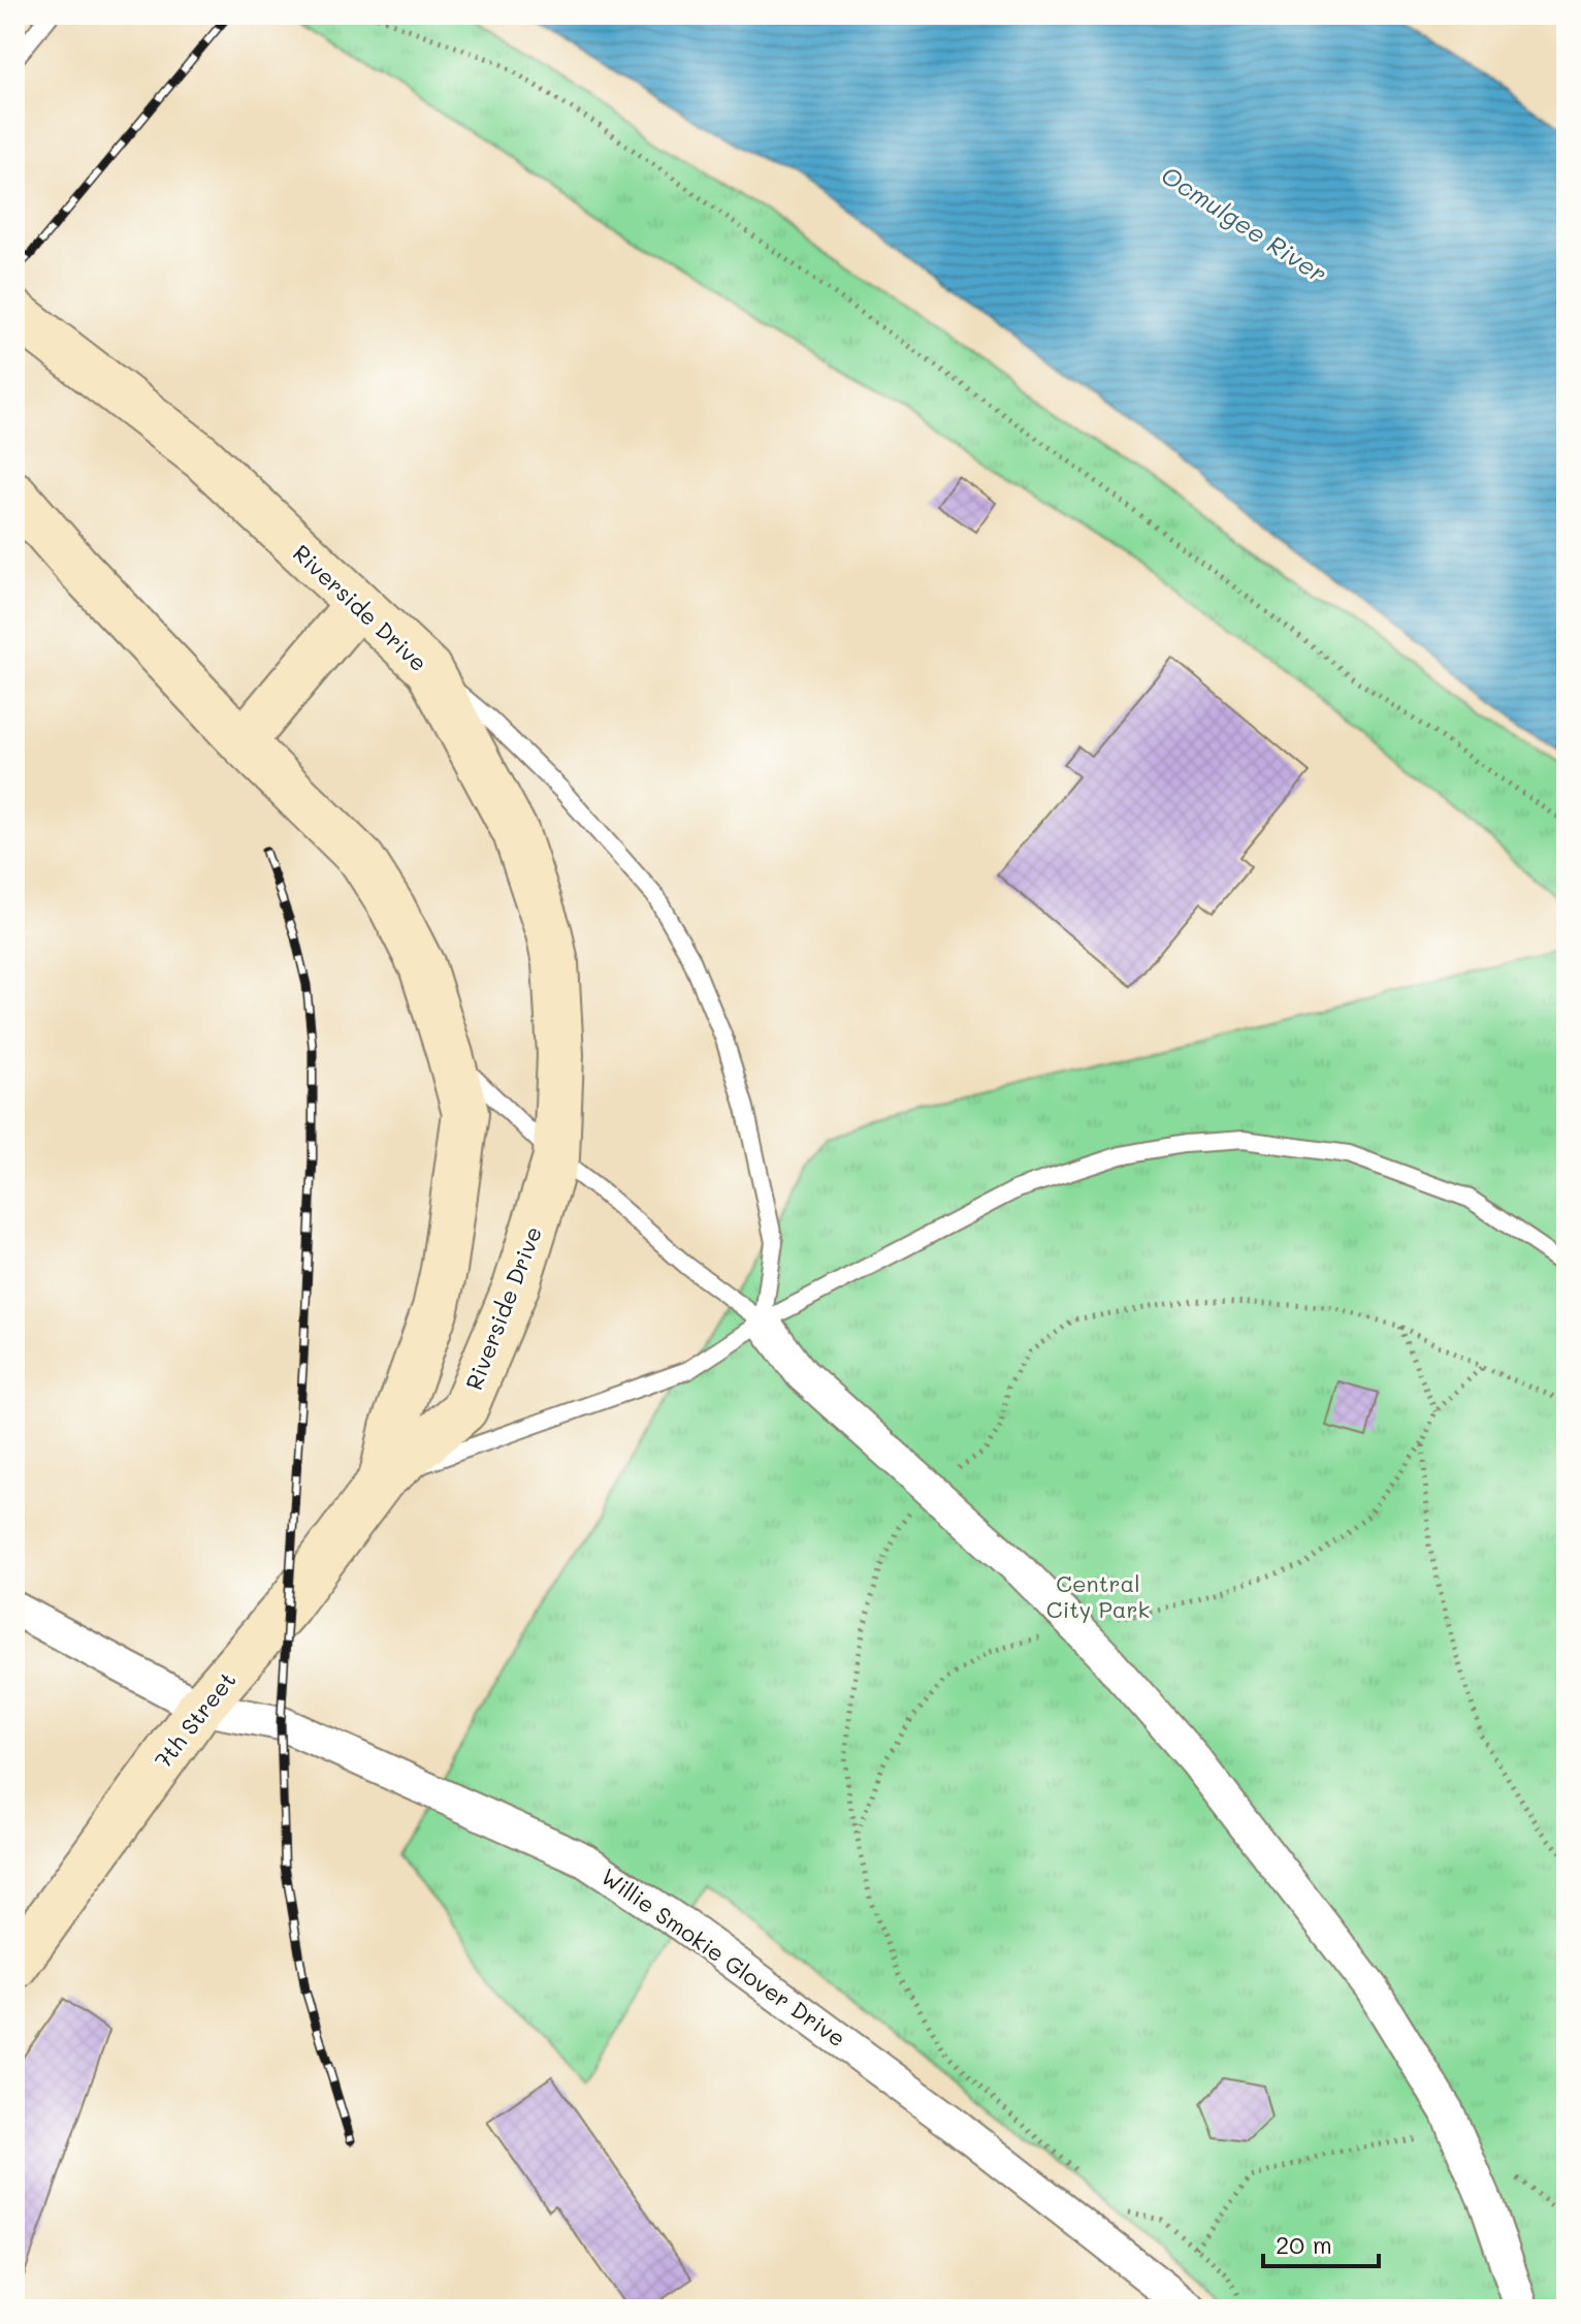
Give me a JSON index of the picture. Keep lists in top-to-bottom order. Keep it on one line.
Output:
{"streets":{"street":["Riverside Drive","7th Street","Willie Smokie Glover Drive"]},"crossings":[["Riverside Drive","7th Street"],["7th Street","Willie Smokie Glover Drive"]],"water":["Ocmulgee River"],"parks":["Central City Park"],"scale_bar":"20 m"}
